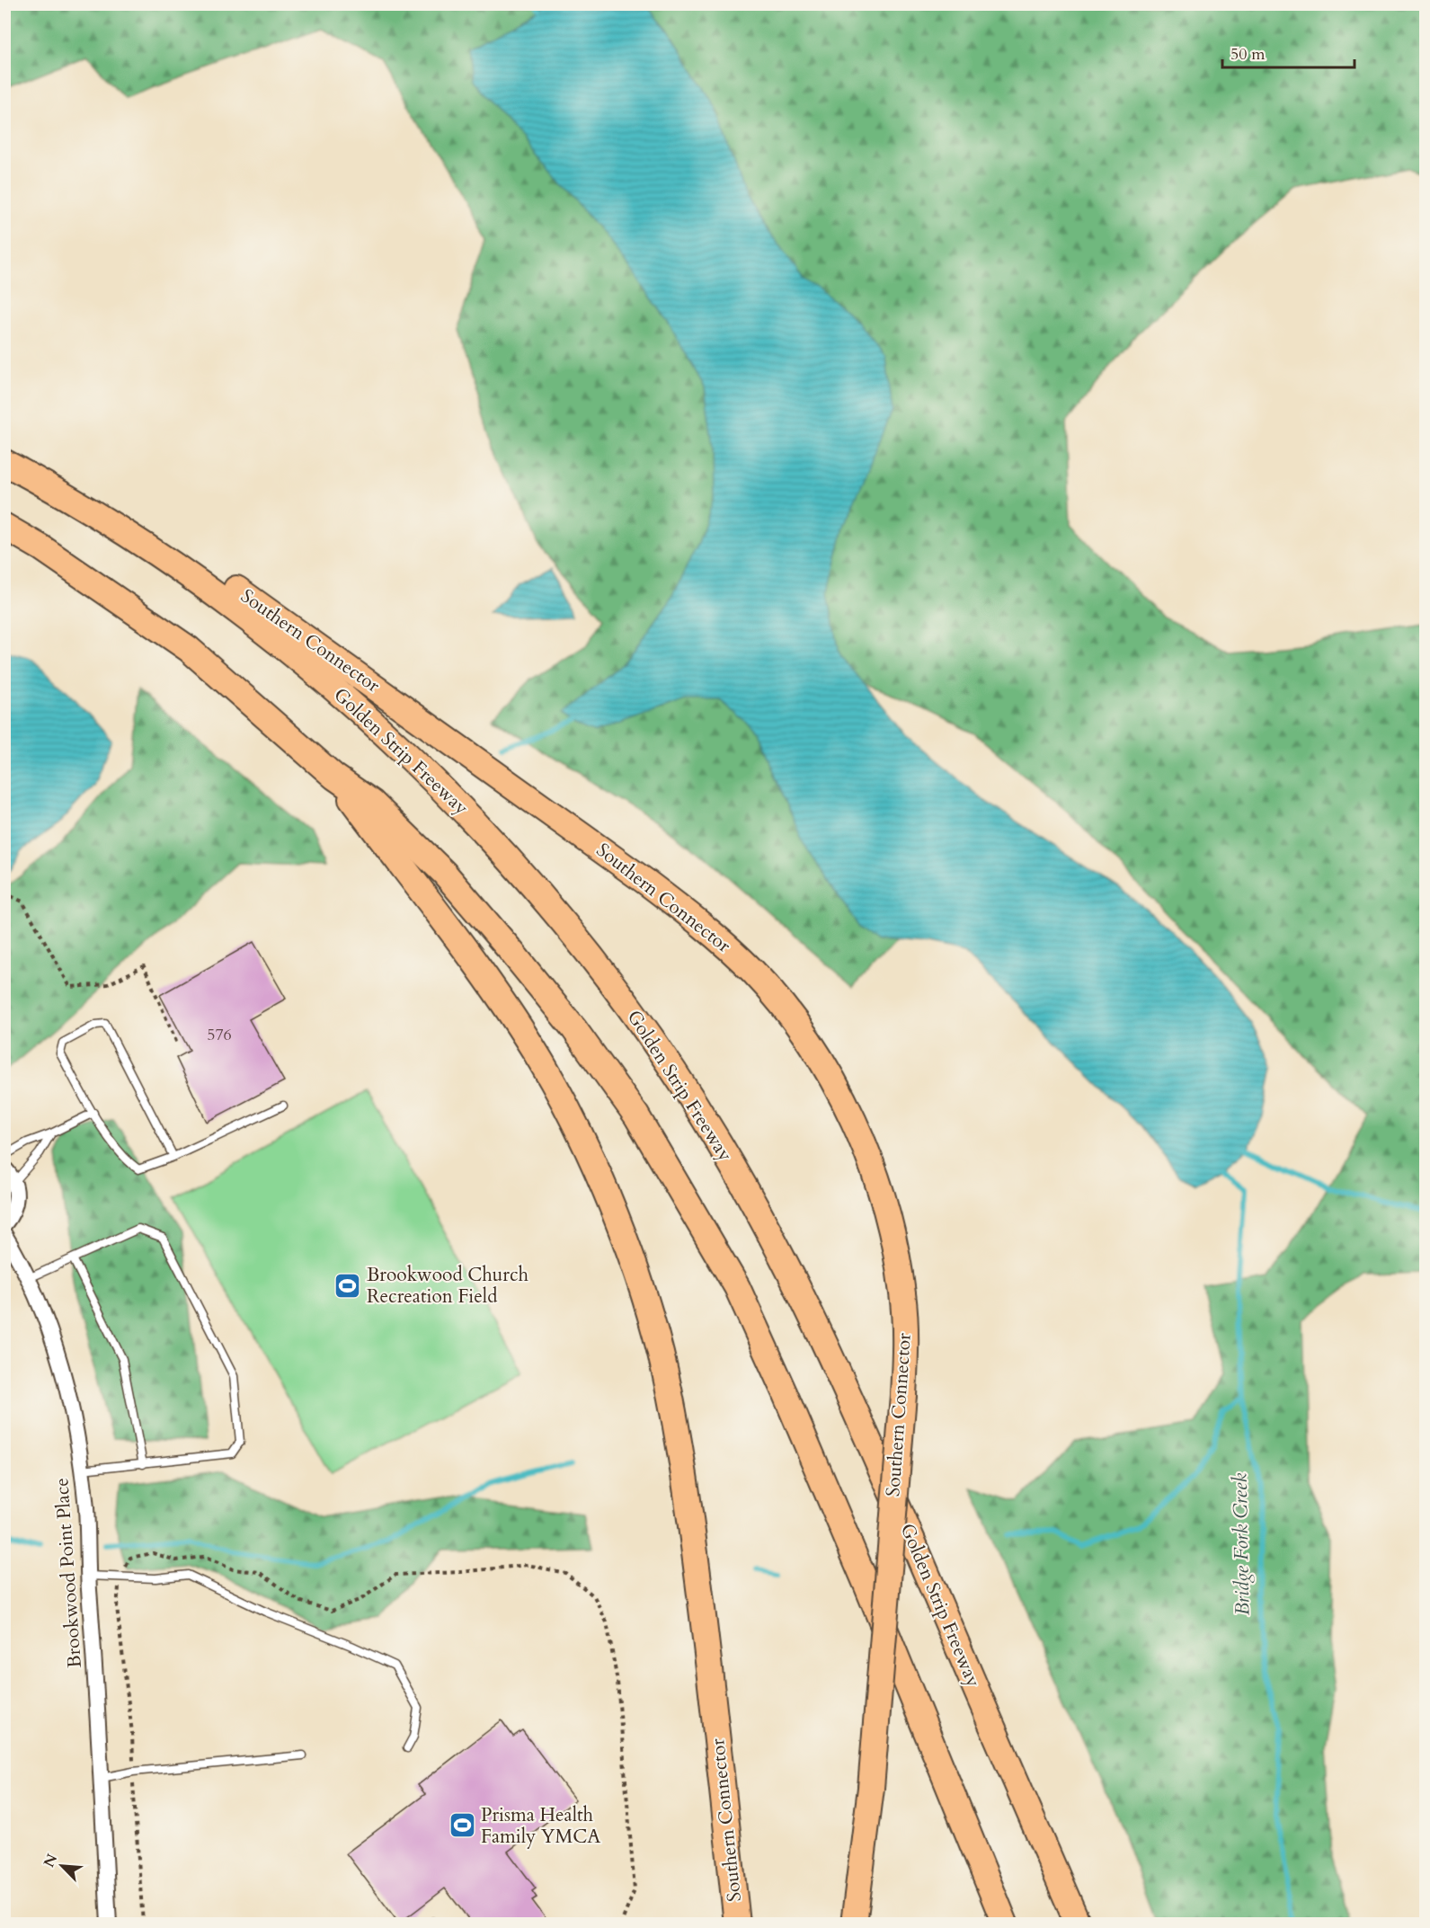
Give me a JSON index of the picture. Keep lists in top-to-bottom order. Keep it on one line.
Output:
{"streets":{"highway":["Southern Connector","Golden Strip Freeway"],"street":["Brookwood Point Place"]},"crossings":[["Southern Connector","Golden Strip Freeway"]],"water":["Bridge Fork Creek"],"places":{"sports":["Brookwood Church Recreation Field","Prisma Health Family YMCA"]},"house_numbers":["576"],"scale_bar":"50 m","north":"top left"}
